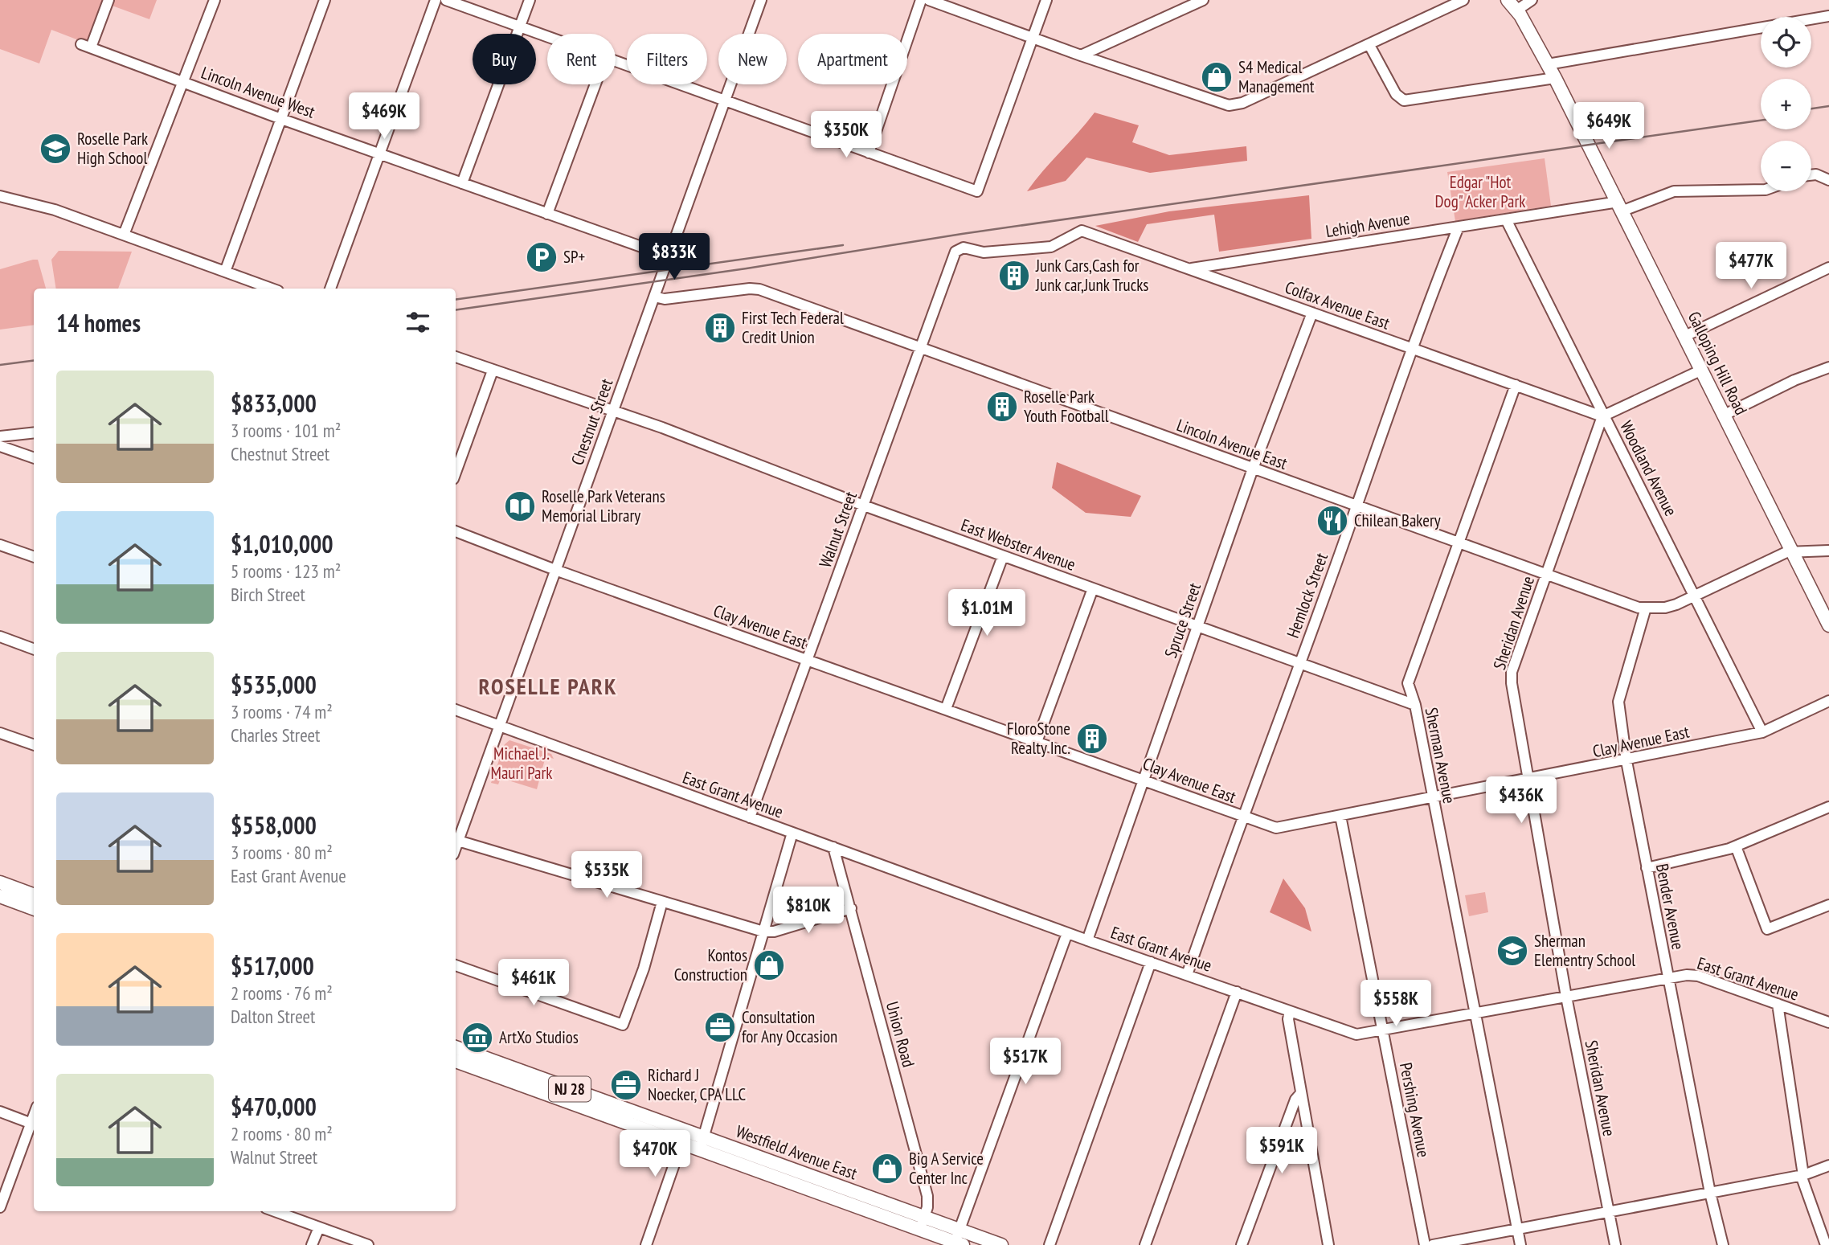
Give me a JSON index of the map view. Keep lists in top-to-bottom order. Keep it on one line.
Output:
{"streets":{"main road":["Galloping Hill Road","NJ 28","Westfield Avenue East"],"street":["Lincoln Avenue West","Lehigh Avenue","Colfax Avenue East","Chestnut Street","Lincoln Avenue East","Woodland Avenue","Walnut Street","East Webster Avenue","Hemlock Street","Spruce Street","Sheridan Avenue","Clay Avenue East","Sherman Avenue","East Grant Avenue","Bender Avenue","Union Road","Pershing Avenue"]},"crossings":[["Lincoln Avenue West","Chestnut Street"],["Lehigh Avenue","Colfax Avenue East"],["Lehigh Avenue","Galloping Hill Road"],["Lehigh Avenue","Woodland Avenue"],["Lehigh Avenue","Hemlock Street"],["Colfax Avenue East","Woodland Avenue"],["Colfax Avenue East","Walnut Street"],["Colfax Avenue East","Hemlock Street"],["Colfax Avenue East","Spruce Street"],["Colfax Avenue East","Sheridan Avenue"],["Colfax Avenue East","Sherman Avenue"],["Galloping Hill Road","Lincoln Avenue East"],["Chestnut Street","Lincoln Avenue East"],["Chestnut Street","East Webster Avenue"],["Chestnut Street","Clay Avenue East"],["Chestnut Street","East Grant Avenue"],["Lincoln Avenue East","Woodland Avenue"],["Lincoln Avenue East","Walnut Street"],["Lincoln Avenue East","Hemlock Street"],["Lincoln Avenue East","Spruce Street"],["Lincoln Avenue East","Sheridan Avenue"],["Lincoln Avenue East","Sherman Avenue"],["Lincoln Avenue East","Bender Avenue"],["Woodland Avenue","Sheridan Avenue"],["Woodland Avenue","Clay Avenue East"],["Walnut Street","East Webster Avenue"],["Walnut Street","Clay Avenue East"],["Walnut Street","East Grant Avenue"],["East Webster Avenue","Hemlock Street"],["East Webster Avenue","Spruce Street"],["East Webster Avenue","Sherman Avenue"],["Hemlock Street","Clay Avenue East"],["Hemlock Street","East Grant Avenue"],["Spruce Street","Clay Avenue East"],["Spruce Street","East Grant Avenue"],["Sheridan Avenue","Clay Avenue East"],["Sheridan Avenue","East Grant Avenue"],["Clay Avenue East","Sherman Avenue"],["Clay Avenue East","Bender Avenue"],["Clay Avenue East","Pershing Avenue"],["Sherman Avenue","East Grant Avenue"],["East Grant Avenue","Bender Avenue"],["East Grant Avenue","Union Road"],["East Grant Avenue","Pershing Avenue"],["Union Road","Westfield Avenue East"]],"districts":["ROSELLE PARK"],"parks":["Edgar \"Hot Dog\" Acker Park","Michael J. Mauri Park"],"places":{"shop":["S4 Medical Management","Kontos Construction","Big A Service Center Inc"],"school or university":["Roselle Park High School","Sherman Elementry School"],"parking":["SP+"],"building":["Junk Cars,Cash for Junk car,Junk Trucks","First Tech Federal Credit Union","Roselle Park Youth Football","FloroStone Realty Inc."],"library":["Roselle Park Veterans Memorial Library"],"restaurant":["Chilean Bakery"],"office":["Consultation for Any Occasion","Richard J Noecker, CPA LLC"],"museum":["ArtXo Studios"]},"page":{"map_buttons":["+","−"],"chip":["Buy","Rent","Filters","New","Apartment"],"price":["$469K","$649K","$350K","$833K","$477K","$1.01M","$436K","$535K","$810K","$461K","$558K","$517K","$591K","$470K"],"heading":"14 homes","list":[{"name":"$833,000","note":"3 rooms · 101 m² · Chestnut Street"},{"name":"$1,010,000","note":"5 rooms · 123 m² · Birch Street"},{"name":"$535,000","note":"3 rooms · 74 m² · Charles Street"},{"name":"$558,000","note":"3 rooms · 80 m² · East Grant Avenue"},{"name":"$517,000","note":"2 rooms · 76 m² · Dalton Street"},{"name":"$470,000","note":"2 rooms · 80 m² · Walnut Street"}]}}
